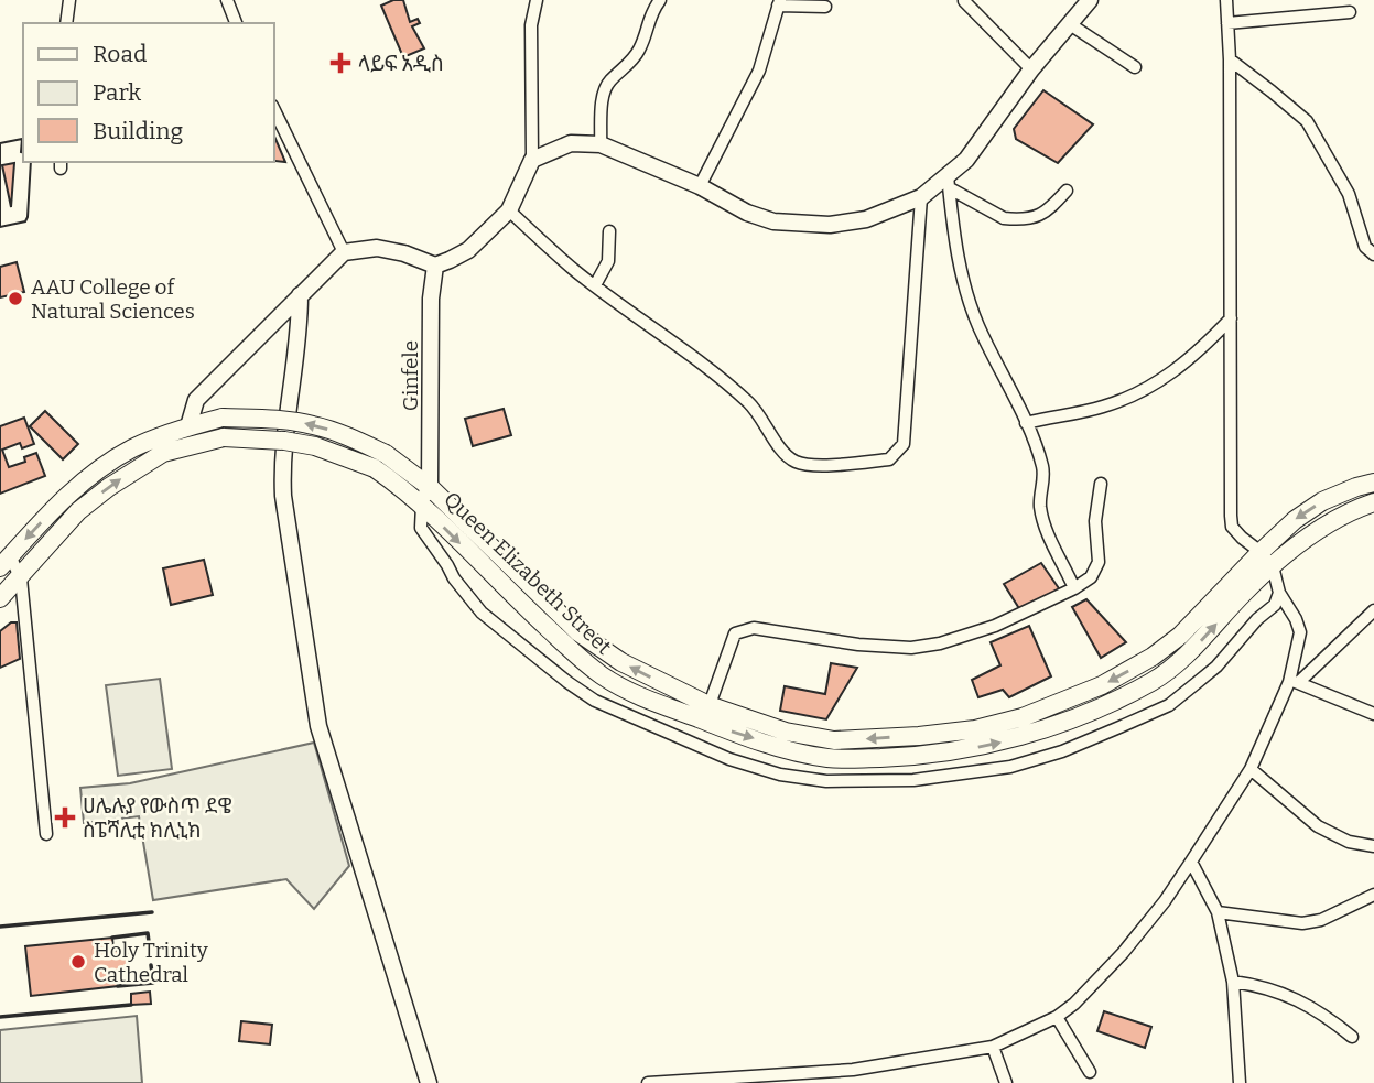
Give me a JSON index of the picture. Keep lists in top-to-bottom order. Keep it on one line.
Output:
{"streets":{"main road":["Queen Elizabeth Street"],"street":["Ginfele"]},"crossings":[["Ginfele","Queen Elizabeth Street"]],"places":{"health":["ላይፍ አዲስ","ሀሌሉያ የውስጥ ደዌ ስፔሻሊቲ ክሊኒክ"],"other":["AAU College of Natural Sciences","Holy Trinity Cathedral"]},"legend":["Road","Park","Building"]}
